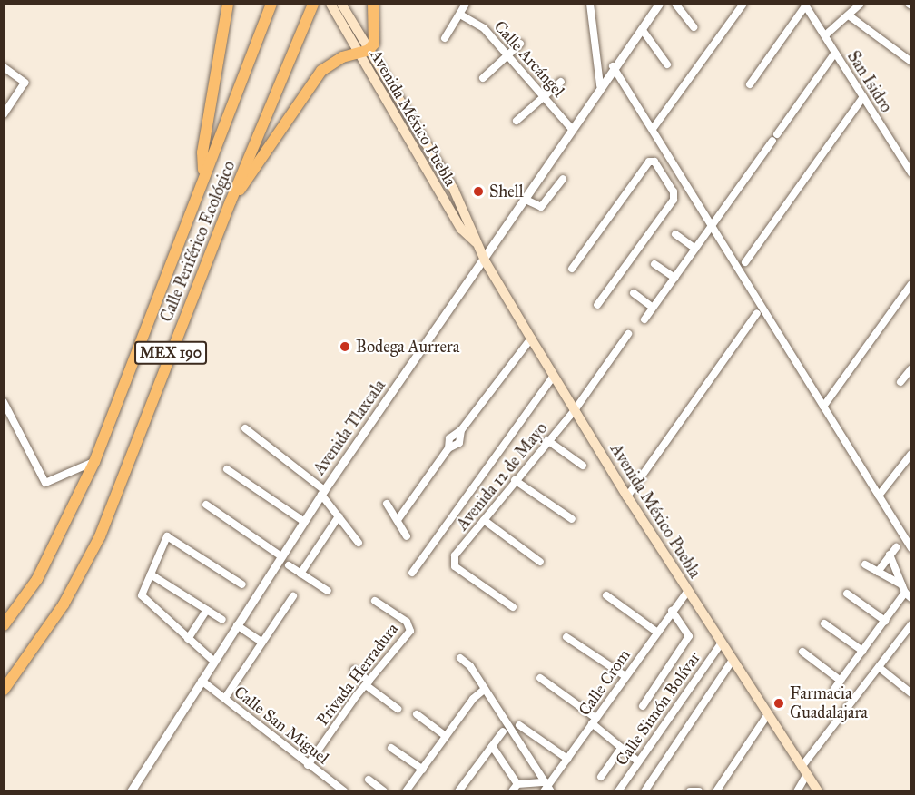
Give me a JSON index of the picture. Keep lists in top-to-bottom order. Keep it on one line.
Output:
{"streets":{"highway":["Calle Periférico Ecológico","MEX 190"],"main road":["Avenida México Puebla"],"street":["Calle Arcángel","San Isidro","Avenida Tlaxcala","Avenida 12 de Mayo","Privada Herradura","Calle Crom","Calle Simón Bolívar","Calle San Miguel"]},"crossings":[["Calle Arcángel","Avenida Tlaxcala"],["Avenida México Puebla","Avenida Tlaxcala"],["Avenida México Puebla","Avenida 12 de Mayo"],["Avenida México Puebla","Calle Crom"],["Avenida México Puebla","Calle Simón Bolívar"],["Avenida Tlaxcala","Calle San Miguel"],["Privada Herradura","Calle San Miguel"]],"places":["Shell","Bodega Aurrera","Farmacia Guadalajara"]}
